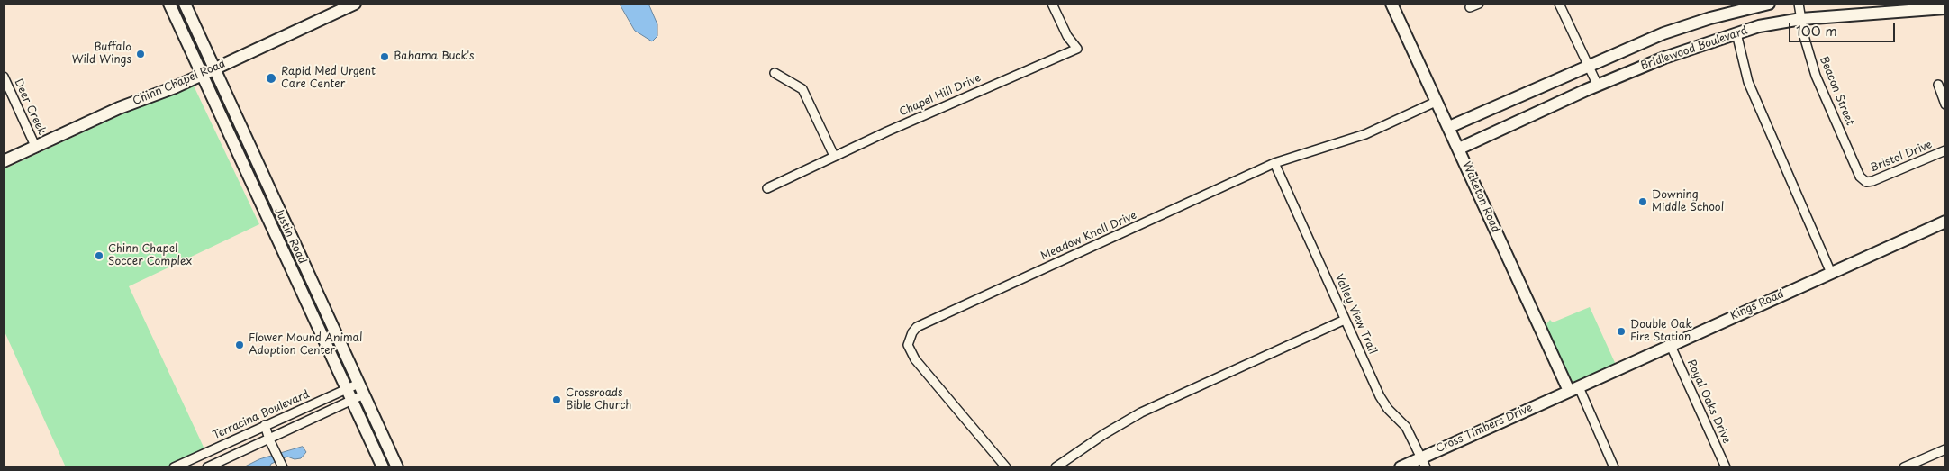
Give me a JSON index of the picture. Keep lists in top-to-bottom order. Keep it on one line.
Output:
{"streets":{"main road":["Bridlewood Boulevard","Chinn Chapel Road","Waketon Road","Justin Road","Kings Road","Cross Timbers Drive"],"street":["Beacon Street","Chapel Hill Drive","Deer Creek","Bristol Drive","Meadow Knoll Drive","Valley View Trail","Royal Oaks Drive","Terracina Boulevard"]},"crossings":[["Bridlewood Boulevard","Beacon Street"],["Bridlewood Boulevard","Waketon Road"],["Chinn Chapel Road","Deer Creek"],["Chinn Chapel Road","Justin Road"],["Beacon Street","Bristol Drive"],["Waketon Road","Meadow Knoll Drive"],["Waketon Road","Kings Road"],["Waketon Road","Cross Timbers Drive"],["Justin Road","Terracina Boulevard"],["Meadow Knoll Drive","Valley View Trail"],["Kings Road","Royal Oaks Drive"],["Kings Road","Cross Timbers Drive"],["Valley View Trail","Cross Timbers Drive"]],"places":["Buffalo Wild Wings","Bahama Buck's","Rapid Med Urgent Care Center","Downing Middle School","Chinn Chapel Soccer Complex","Double Oak Fire Station","Flower Mound Animal Adoption Center","Crossroads Bible Church"],"scale_bar":"100 m"}
